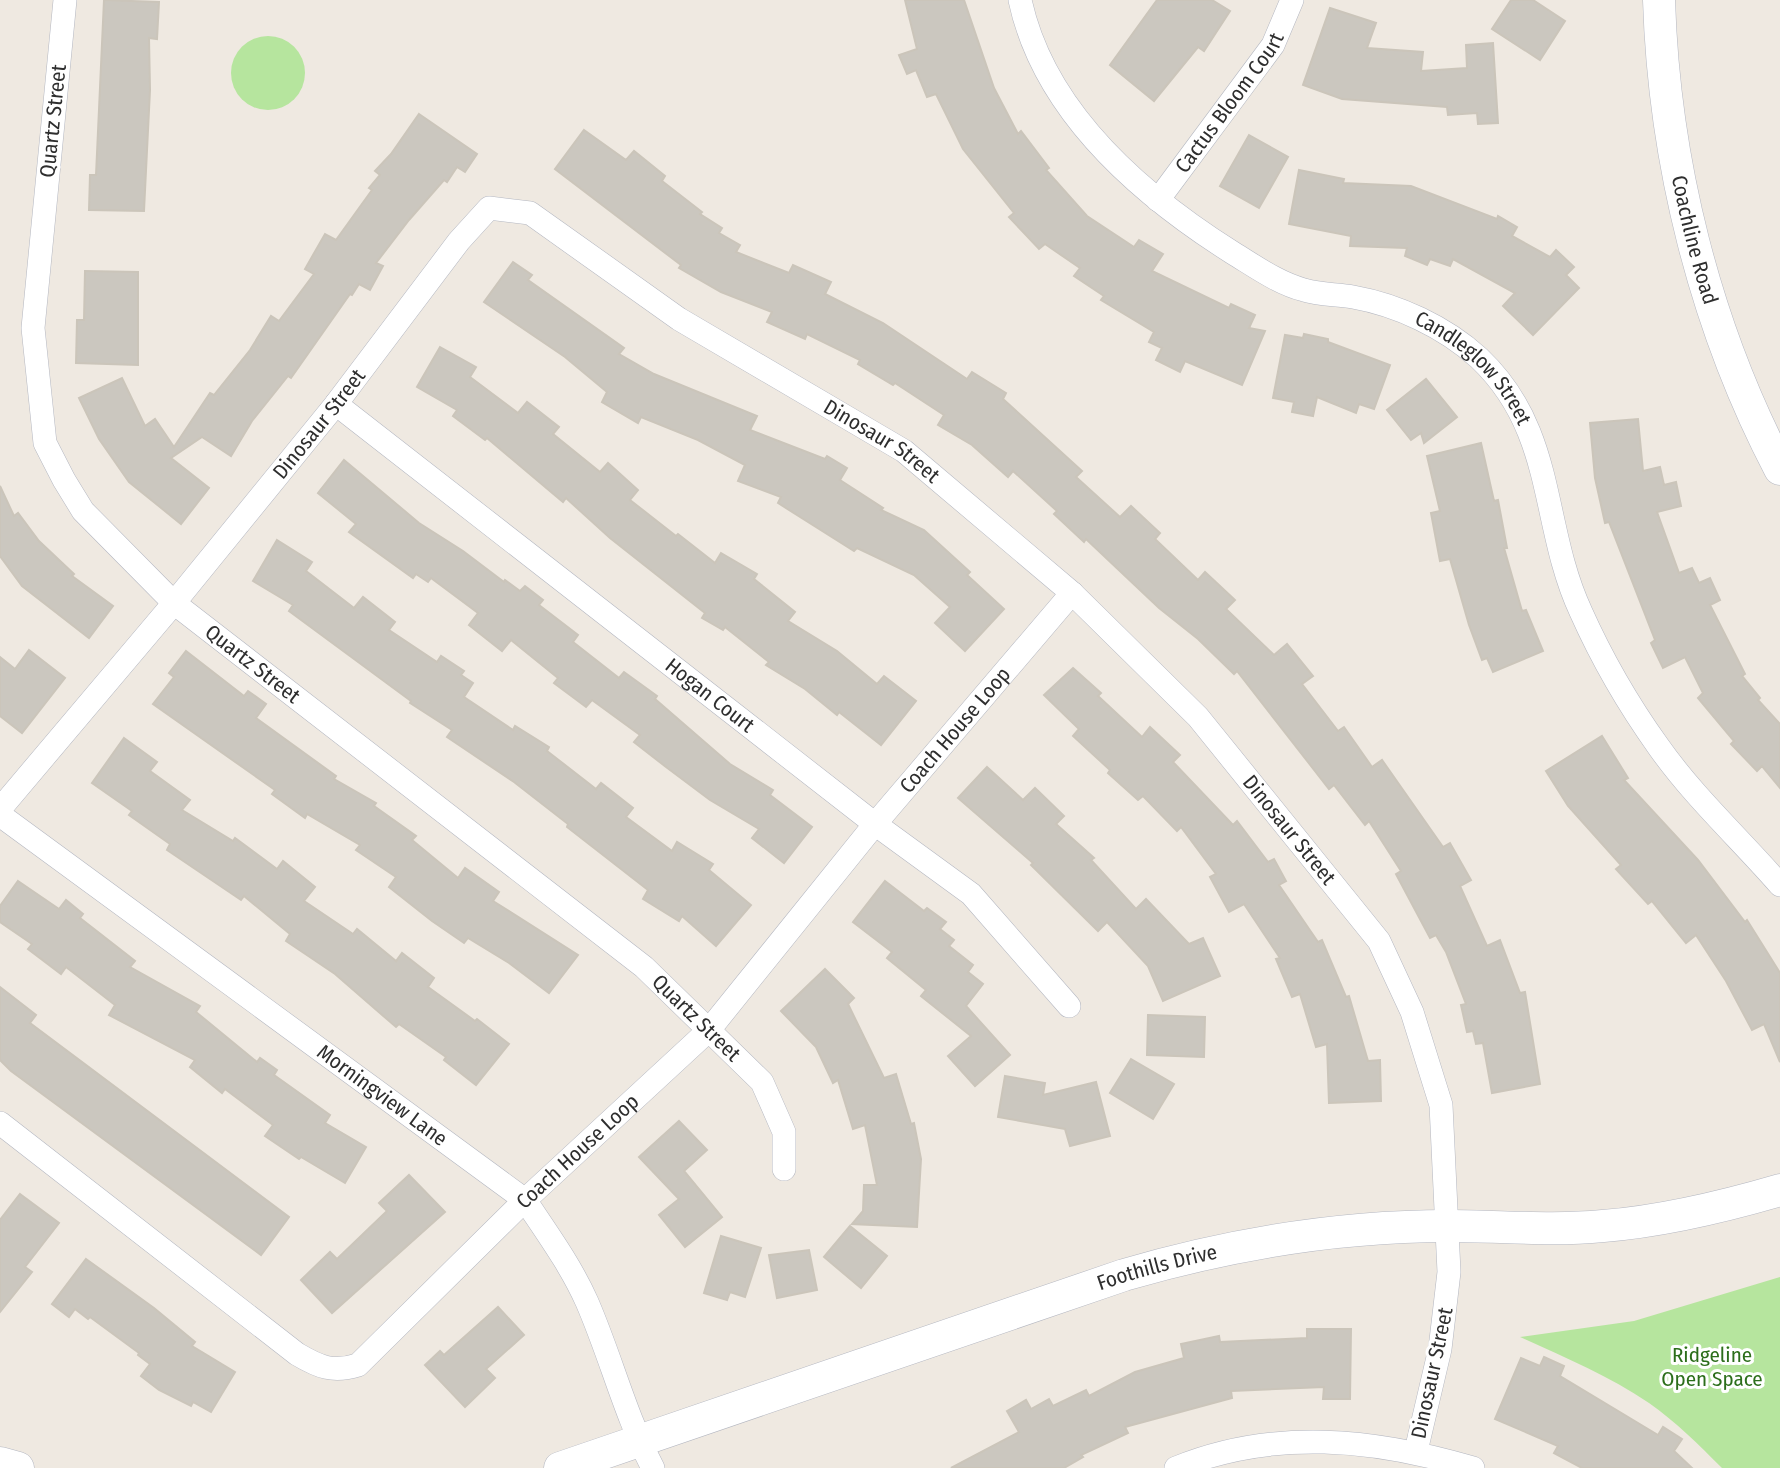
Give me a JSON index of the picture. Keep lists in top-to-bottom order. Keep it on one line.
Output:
{"streets":{"street":["Cactus Bloom Court","Quartz Street","Coachline Road","Candleglow Street","Dinosaur Street","Hogan Court","Coach House Loop","Morningview Lane","Foothills Drive"]},"crossings":[["Cactus Bloom Court","Candleglow Street"],["Quartz Street","Dinosaur Street"],["Quartz Street","Coach House Loop"],["Dinosaur Street","Hogan Court"],["Dinosaur Street","Coach House Loop"],["Dinosaur Street","Foothills Drive"],["Hogan Court","Coach House Loop"],["Coach House Loop","Morningview Lane"],["Morningview Lane","Foothills Drive"]],"parks":["Ridgeline Open Space"]}
